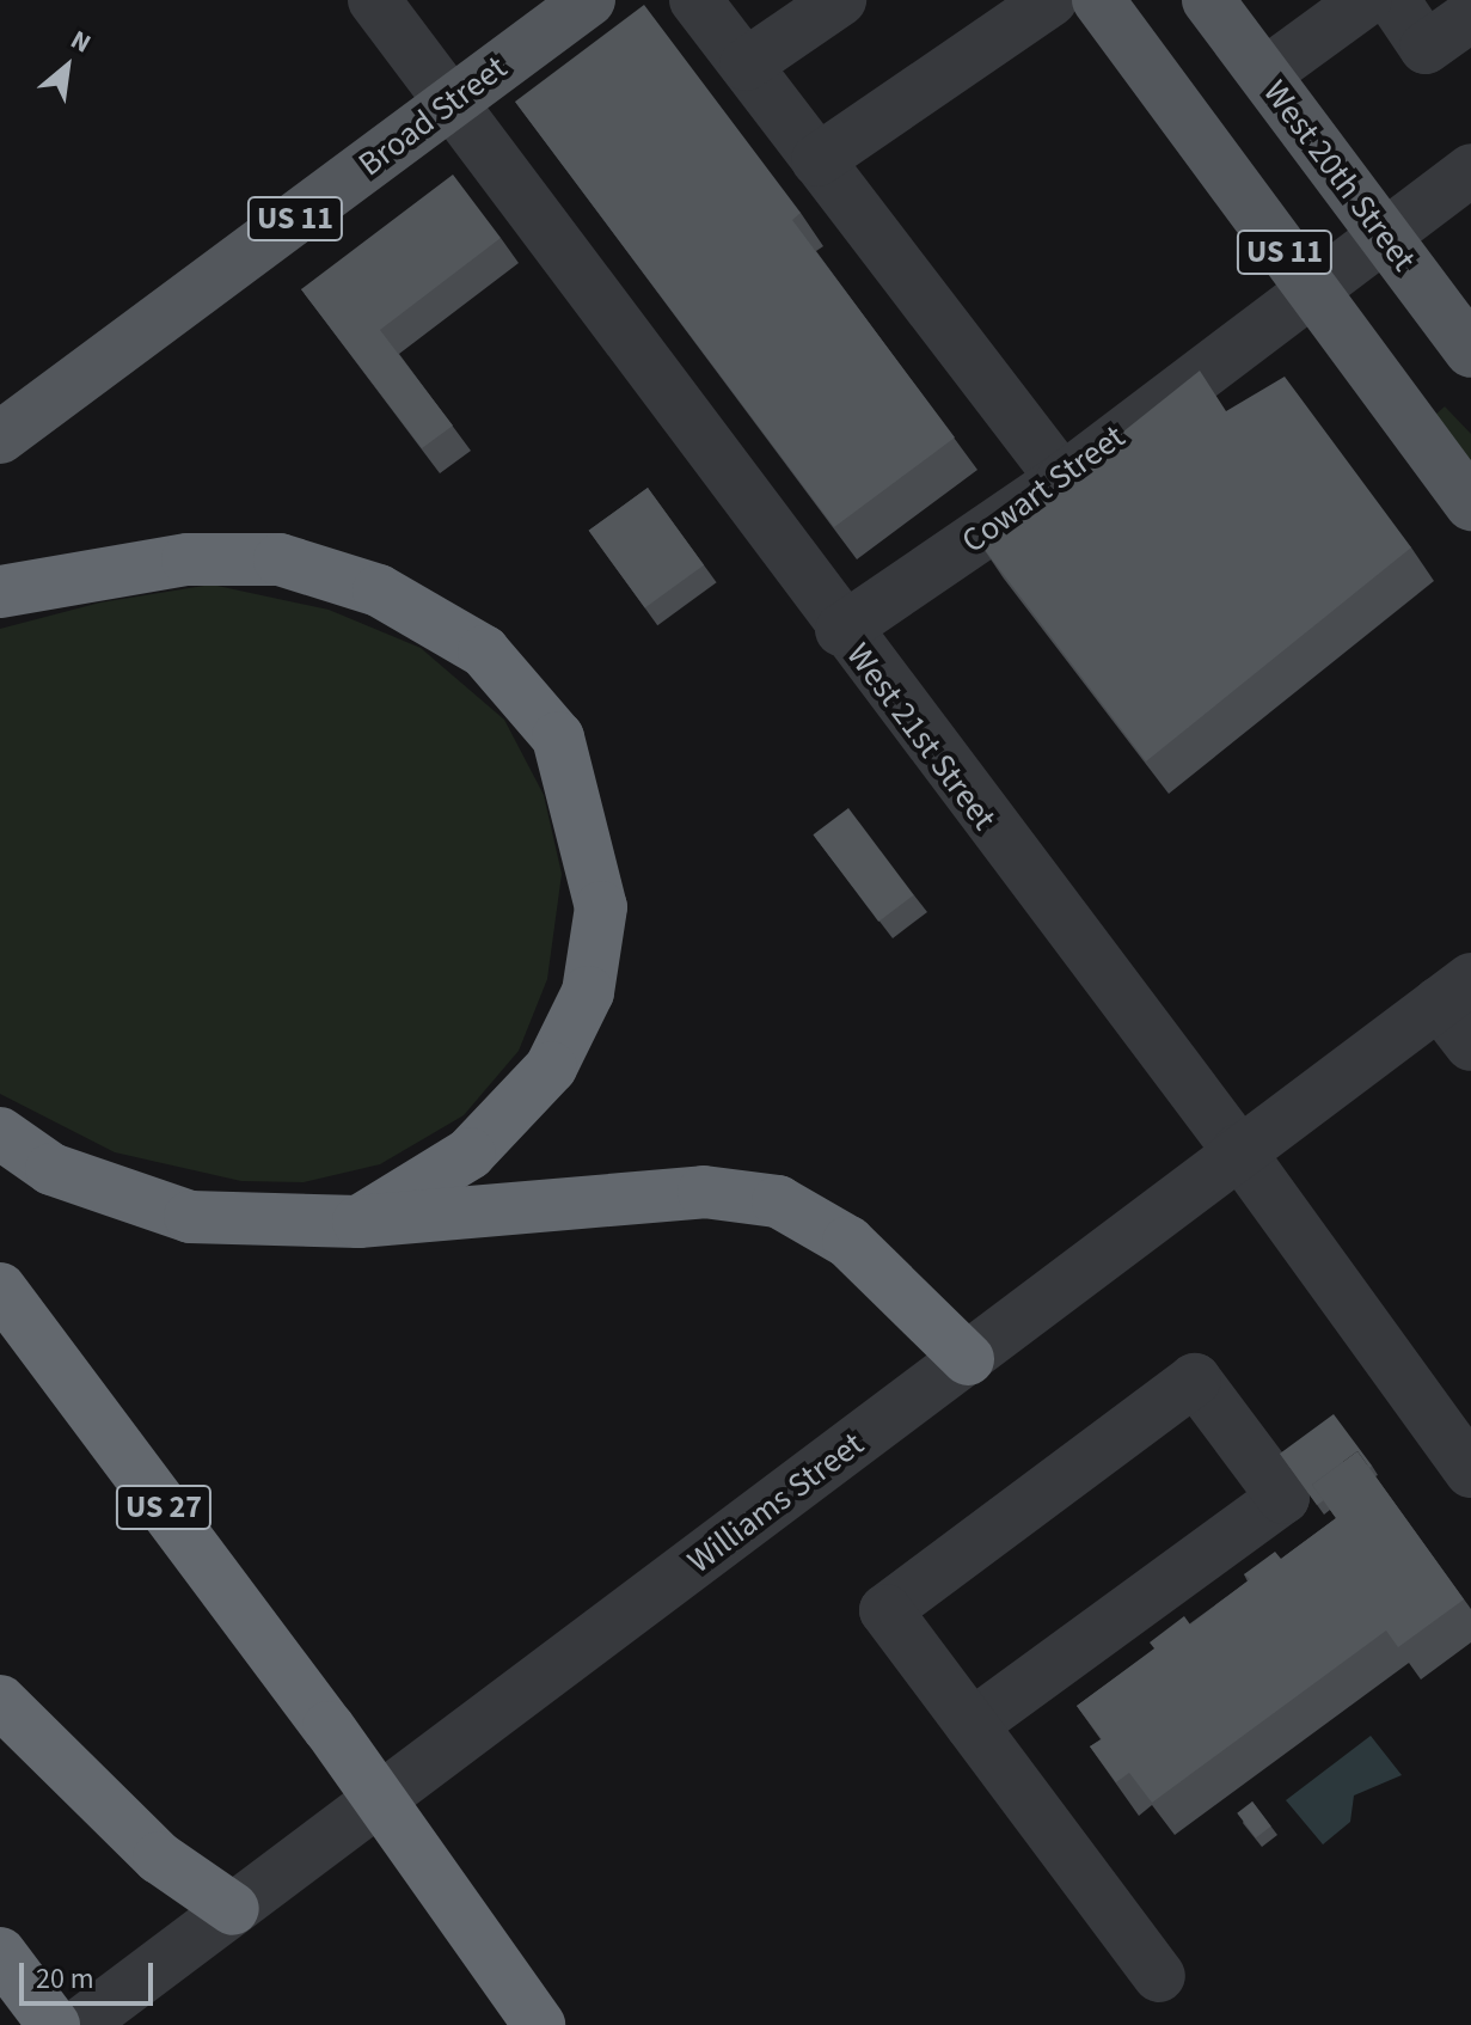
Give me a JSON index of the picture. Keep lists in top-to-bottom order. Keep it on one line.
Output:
{"streets":{"highway":["US 27"],"main road":["Broad Street","West 20th Street","US 11"],"street":["Cowart Street","West 21st Street","Williams Street"]},"crossings":[["Broad Street","West 21st Street"],["West 20th Street","Cowart Street"],["US 11","Cowart Street"],["Cowart Street","West 21st Street"],["West 21st Street","Williams Street"]],"scale_bar":"20 m","north":"top right"}
